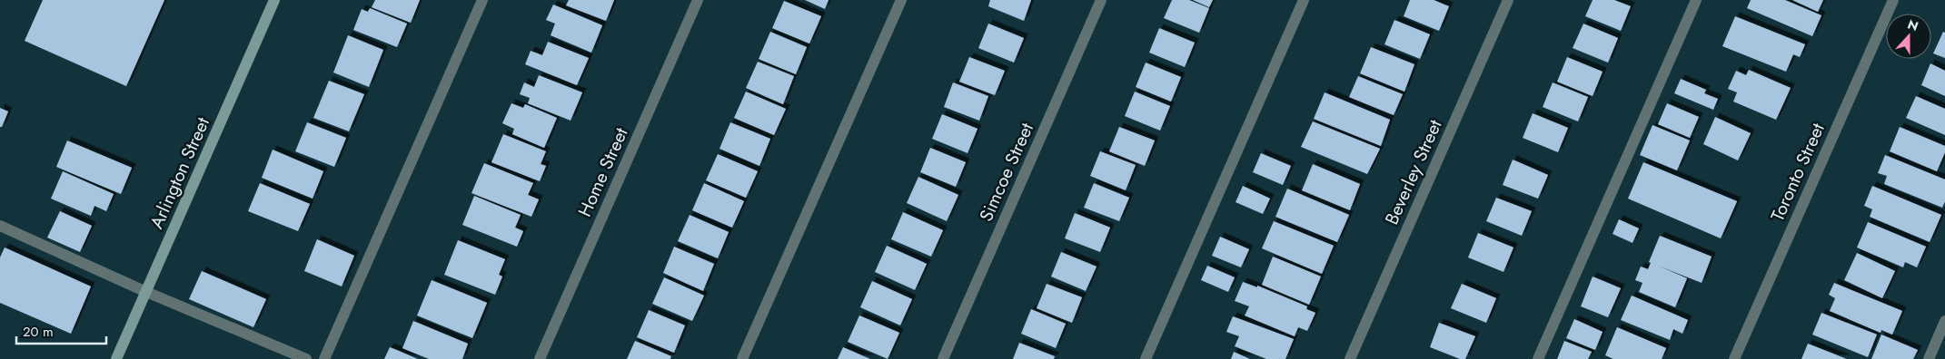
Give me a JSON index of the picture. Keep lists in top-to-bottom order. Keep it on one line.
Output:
{"streets":{"main road":["Arlington Street"],"street":["Home Street","Simcoe Street","Beverley Street","Toronto Street"]},"scale_bar":"20 m","north":"top"}
